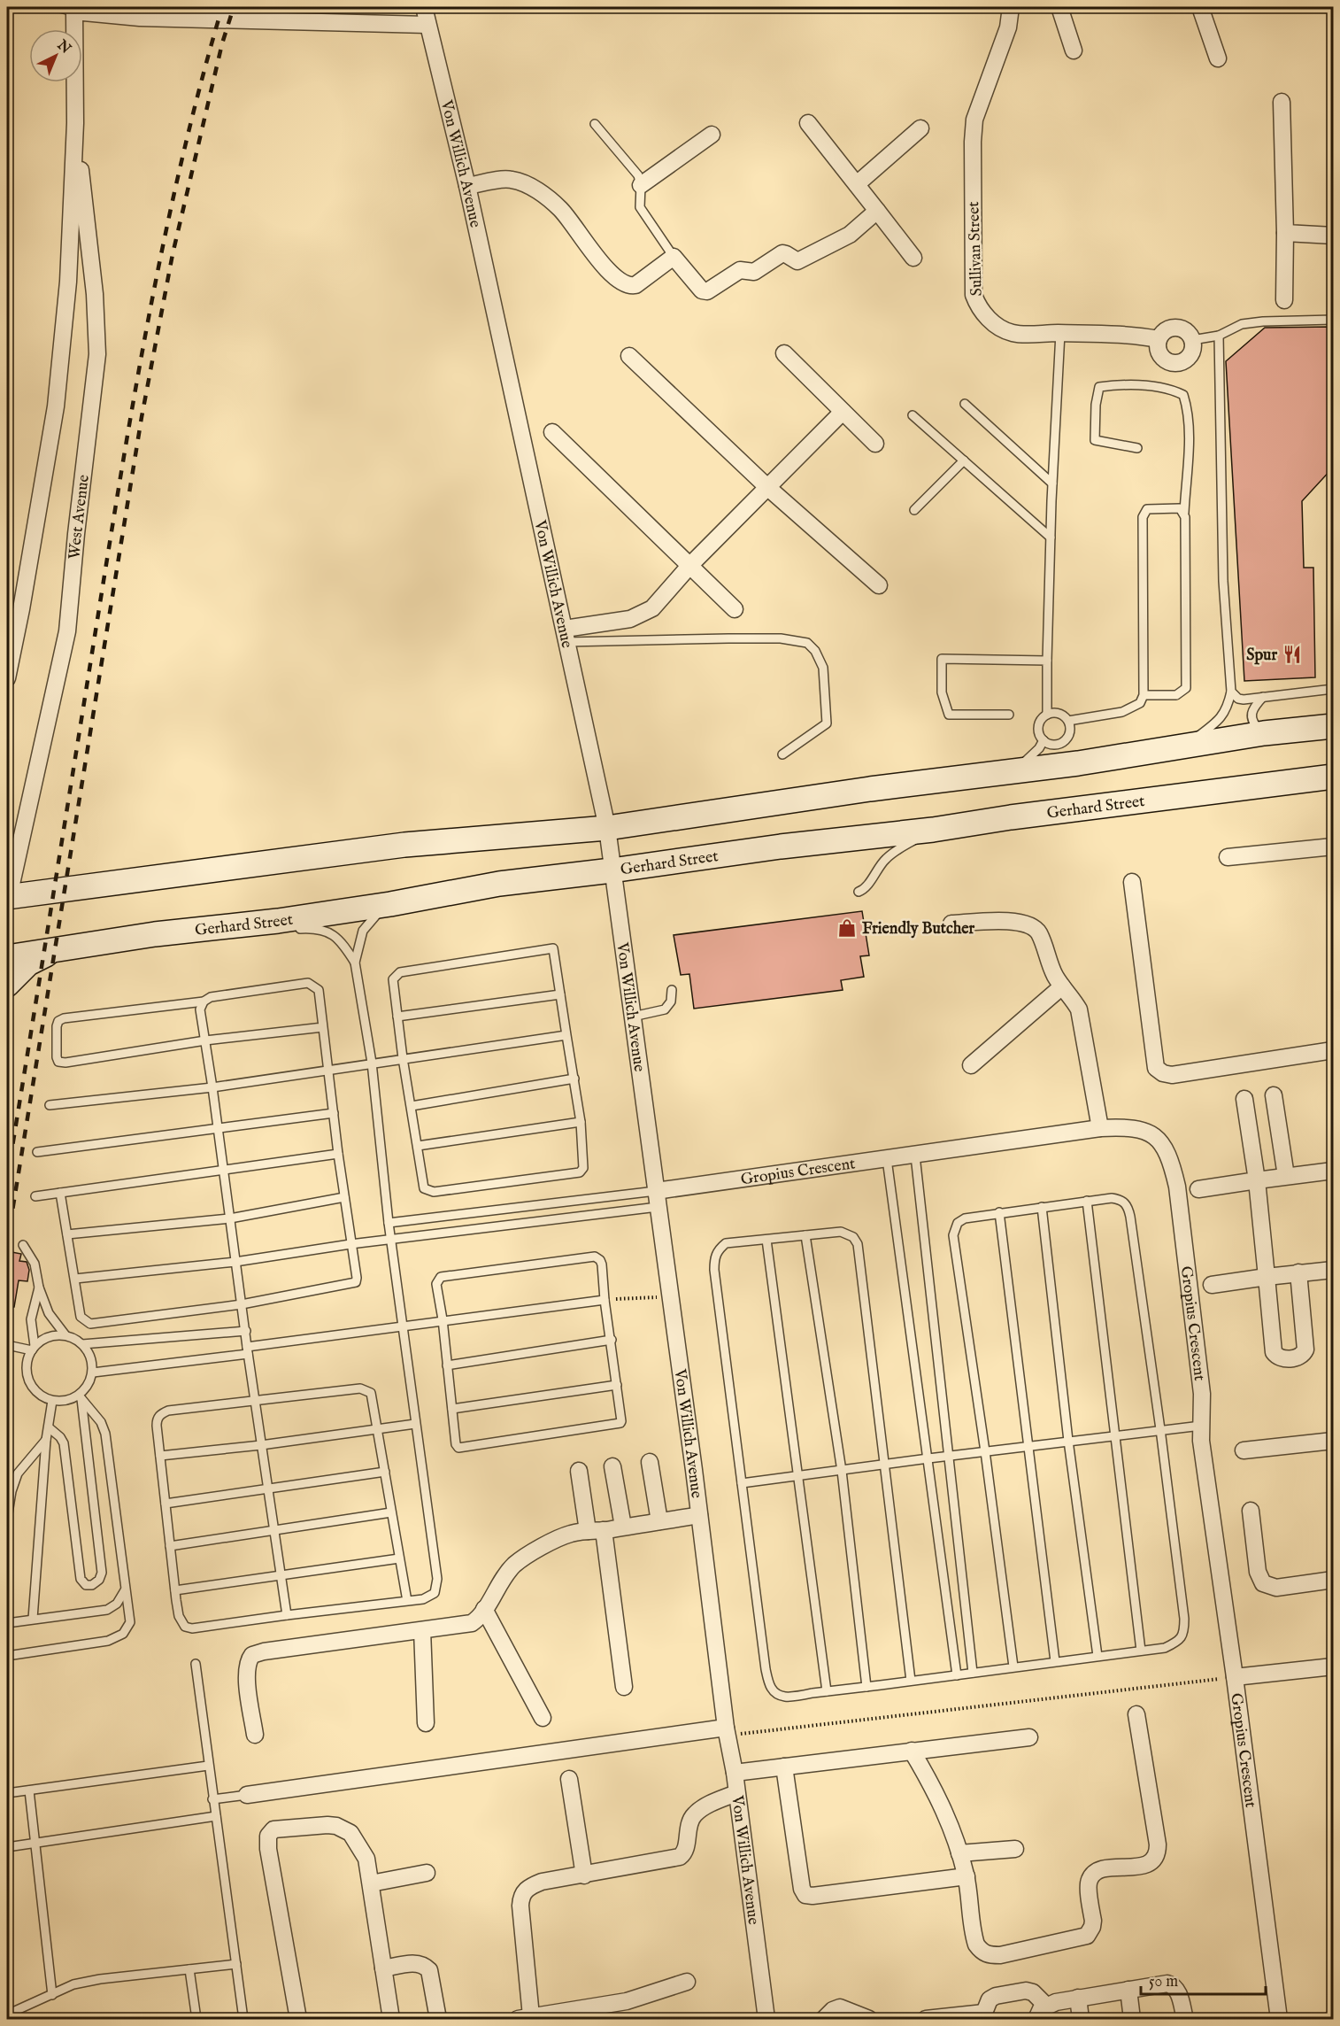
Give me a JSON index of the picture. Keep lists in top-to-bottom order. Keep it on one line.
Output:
{"streets":{"street":["Von Willich Avenue","Sullivan Street","West Avenue","Gerhard Street","Gropius Crescent"]},"crossings":[["Von Willich Avenue","Gerhard Street"],["Von Willich Avenue","Gropius Crescent"]],"places":{"restaurant":["Spur"],"shop":["Friendly Butcher"]},"scale_bar":"50 m","north":"top right"}
